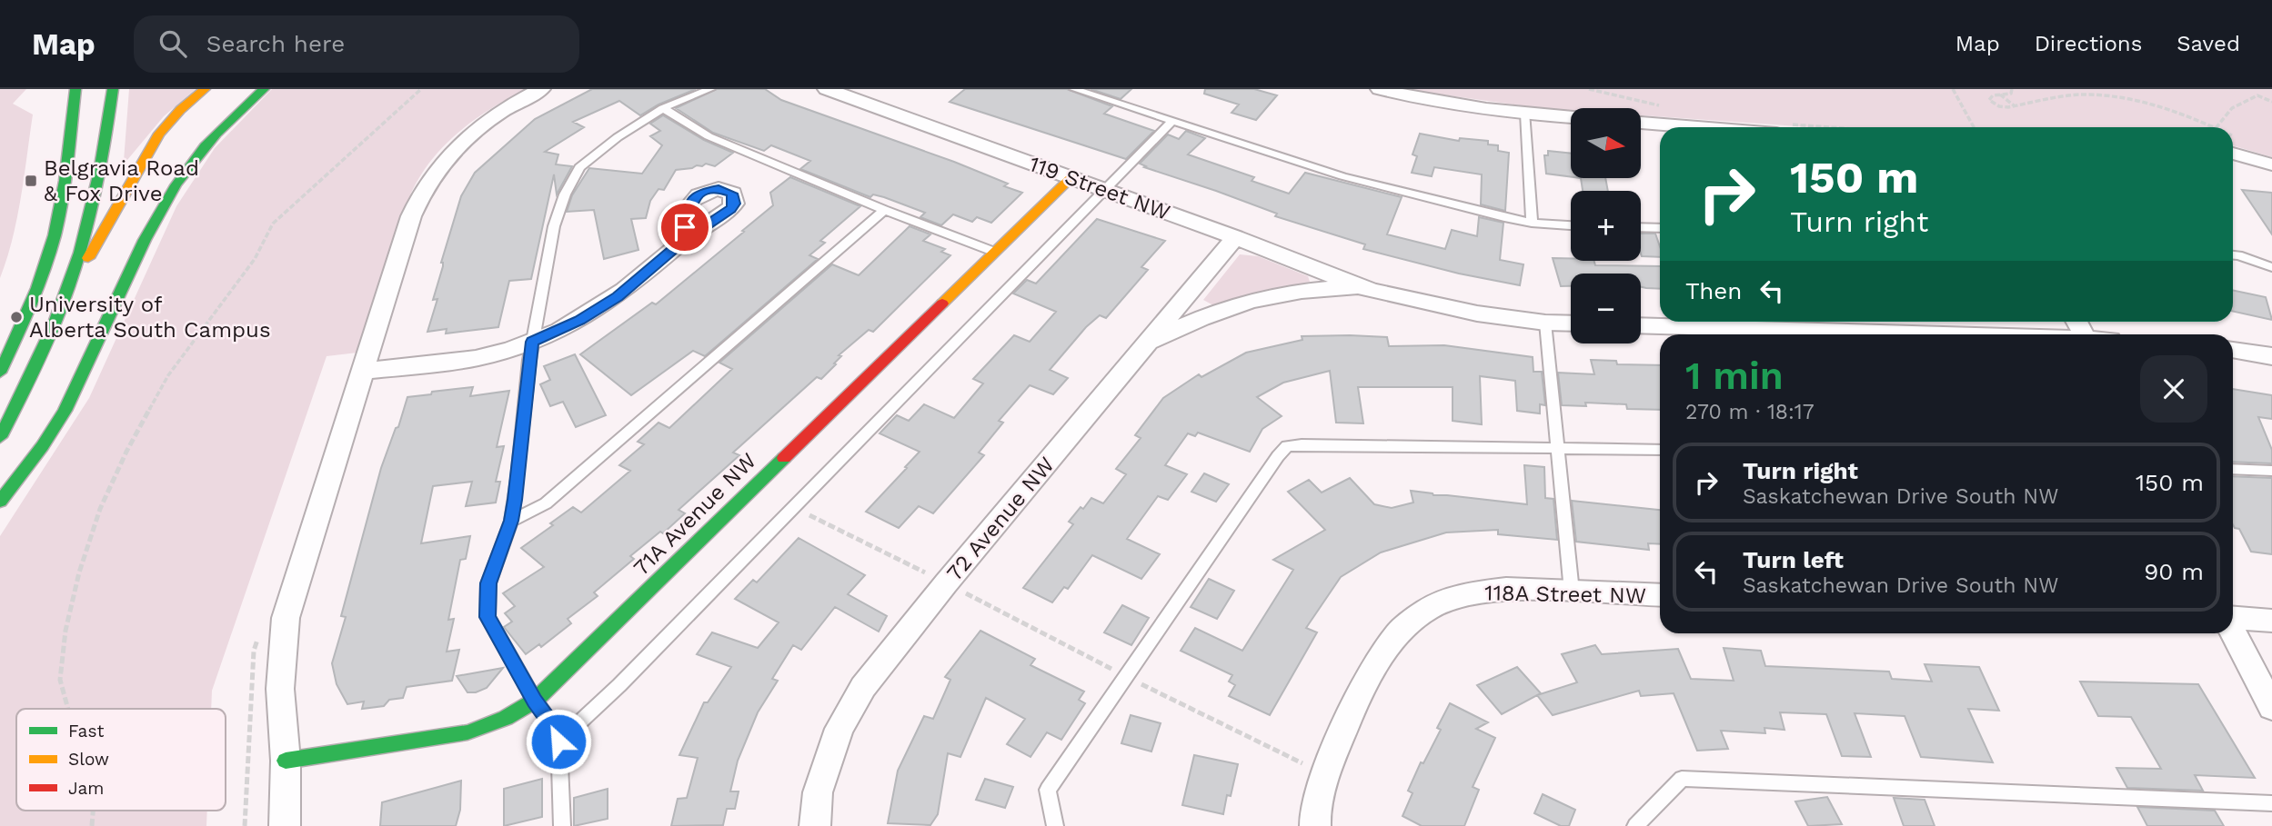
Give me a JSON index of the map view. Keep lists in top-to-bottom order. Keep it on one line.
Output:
{"streets":{"main road":["71A Avenue NW"],"street":["119 Street NW","72 Avenue NW","118A Street NW"]},"crossings":[["119 Street NW","71A Avenue NW"],["119 Street NW","72 Avenue NW"]],"places":{"transit":["Belgravia Road & Fox Drive"],"other":["University of Alberta South Campus"]},"legend":["Fast","Slow","Jam"],"north":"right","page":{"header":"Map","search":"Search here","nav":["Map","Directions","Saved"],"map_buttons":["+","−"],"turn":["150 m","Turn right"],"then":"Then","heading":["1 min","270 m · 18:17"],"list":[{"name":"Turn right","note":"Saskatchewan Drive South NW","value":"150 m"},{"name":"Turn left","note":"Saskatchewan Drive South NW","value":"90 m"}]}}
